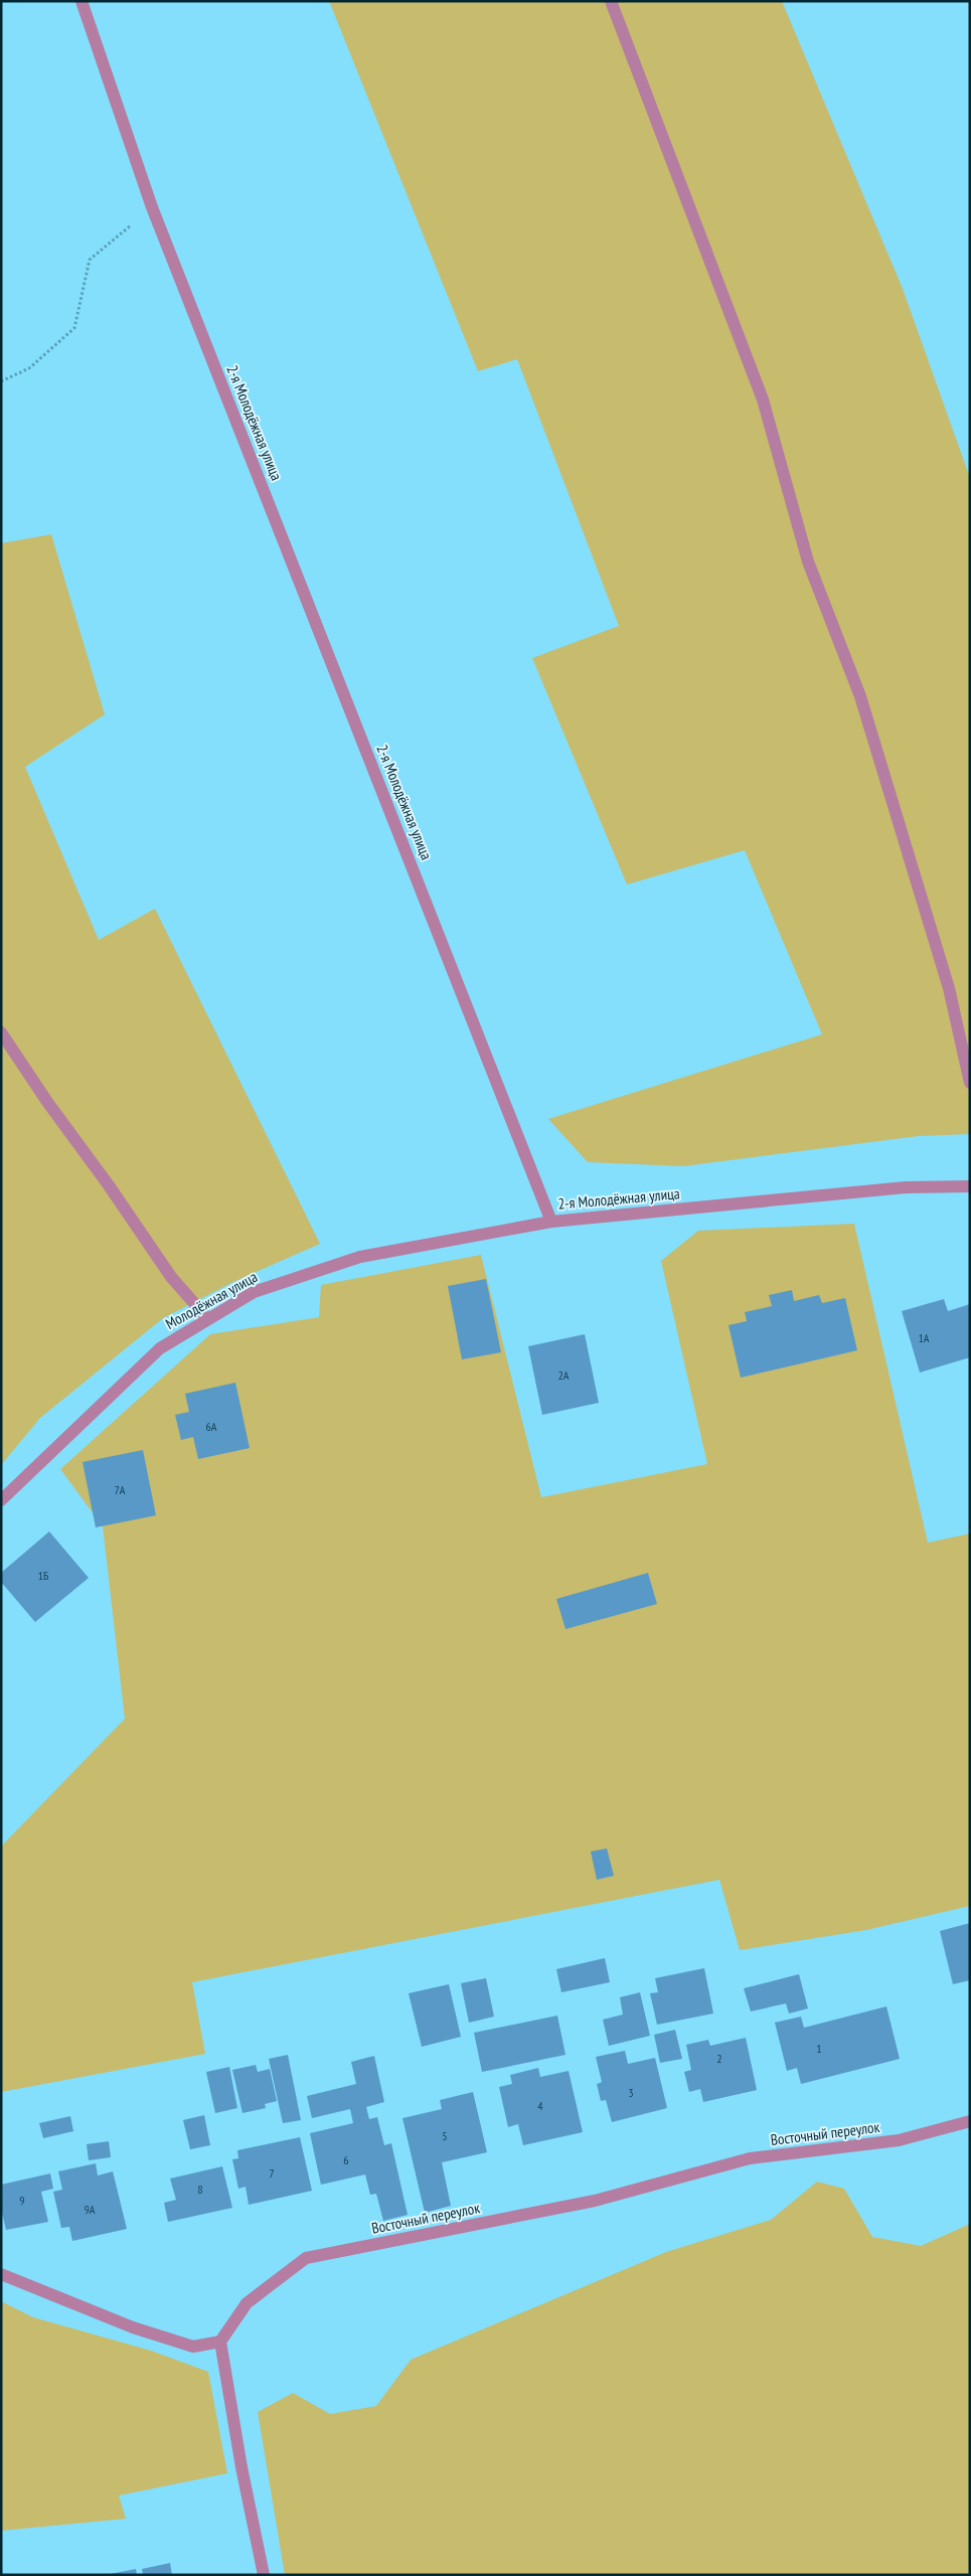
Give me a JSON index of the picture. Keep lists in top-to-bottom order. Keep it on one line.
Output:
{"streets":{"street":["2-я Молодёжная улица","Молодёжная улица","Восточный переулок"]},"crossings":[["2-я Молодёжная улица","Молодёжная улица"]],"house_numbers":["1А","2А","6А","7А","1Б","1","2","3","4","5","6","7","8","9","9А"]}
